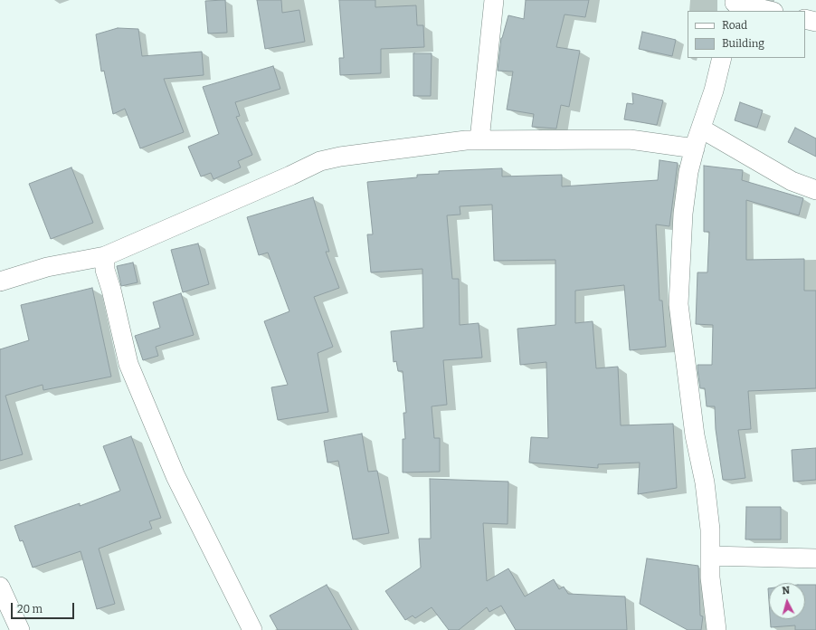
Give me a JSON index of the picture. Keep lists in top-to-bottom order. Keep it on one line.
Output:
{"legend":["Road","Building"],"scale_bar":"20 m","north":"top"}
